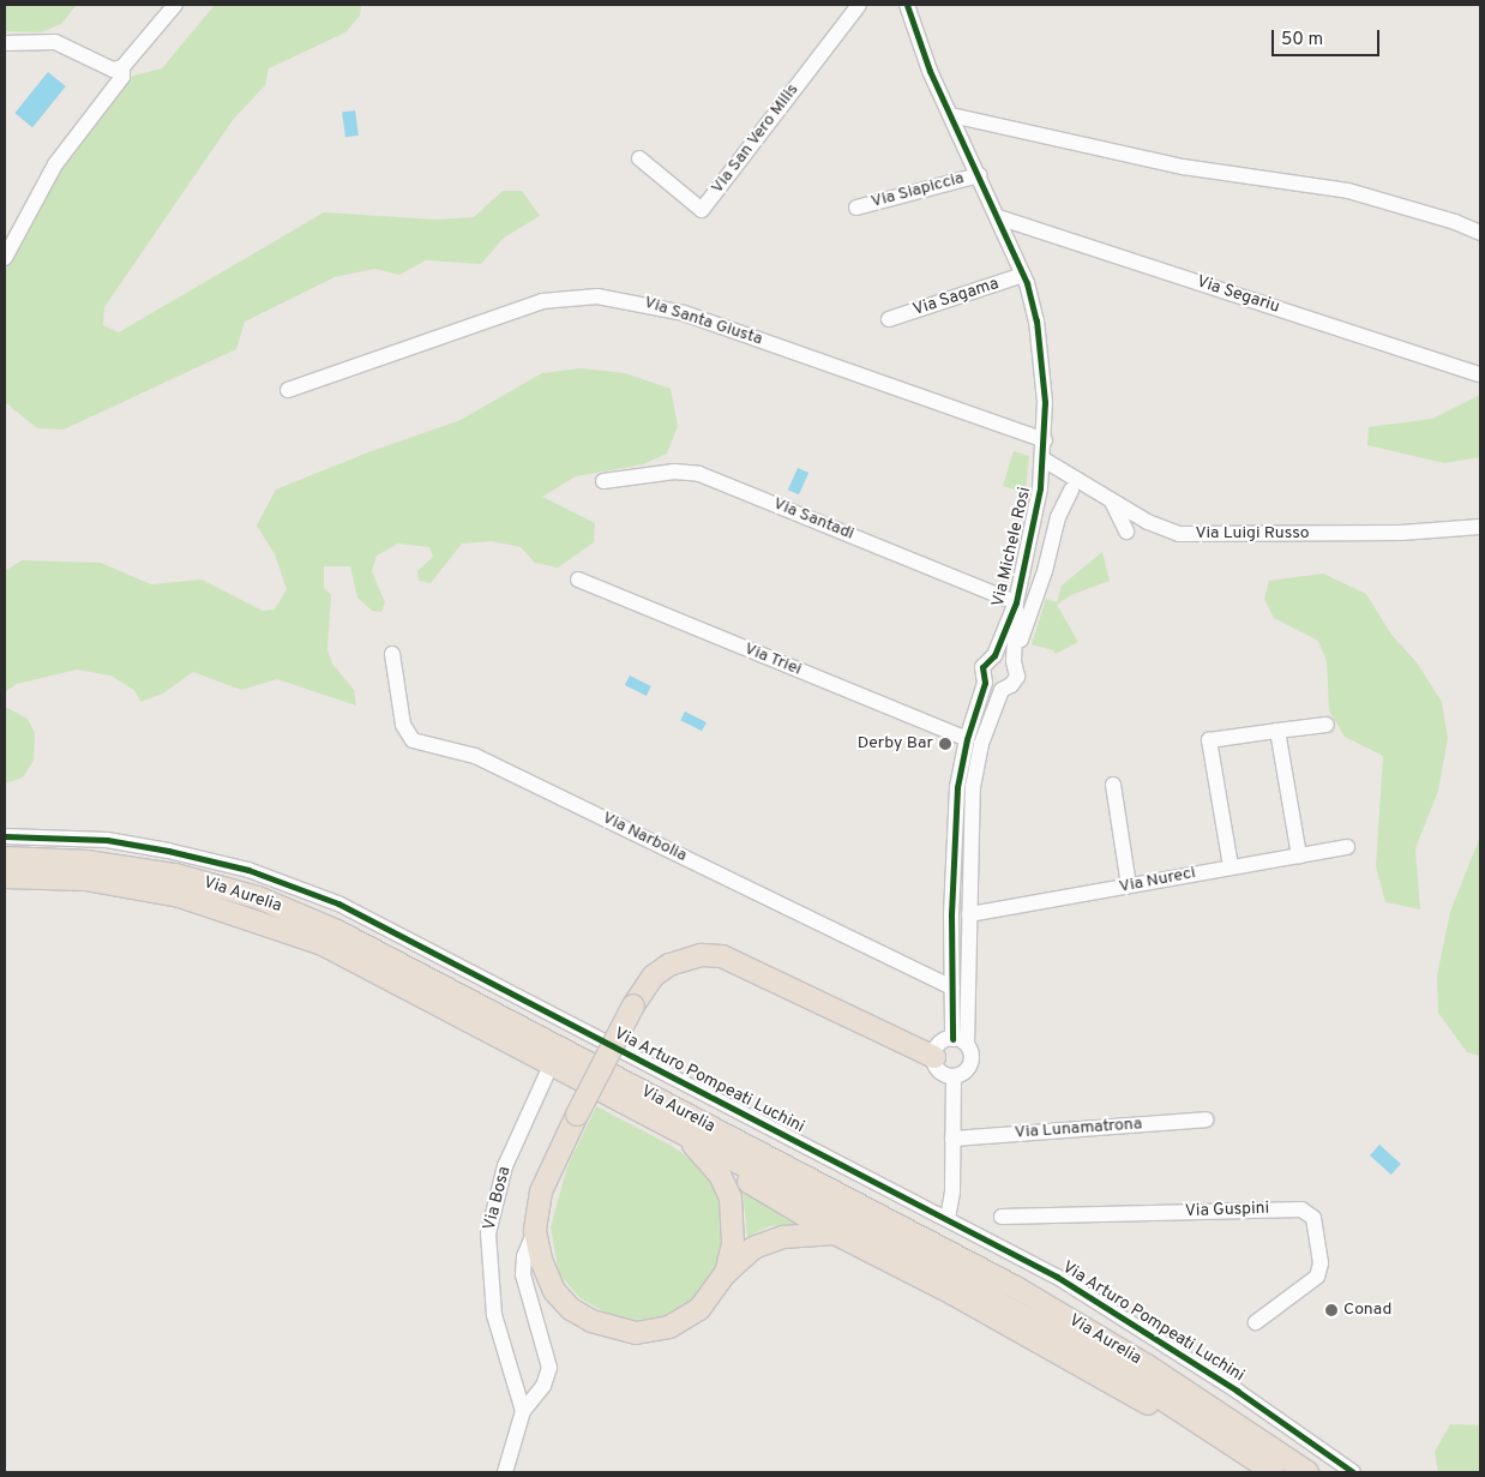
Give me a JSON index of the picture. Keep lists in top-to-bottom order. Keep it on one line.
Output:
{"streets":{"highway":["Via Aurelia"],"street":["Via San Vero Milis","Via Siapiccia","Via Segariu","Via Sagama","Via Santa Giusta","Via Santadi","Via Luigi Russo","Via Michele Rosi","Via Triei","Via Narbolia","Via Nureci","Via Arturo Pompeati Luchini","Via Lunamatrona","Via Bosa","Via Guspini"]},"crossings":[["Via Siapiccia","Via Michele Rosi"],["Via Segariu","Via Michele Rosi"],["Via Sagama","Via Michele Rosi"],["Via Santa Giusta","Via Michele Rosi"],["Via Santadi","Via Michele Rosi"],["Via Luigi Russo","Via Michele Rosi"],["Via Michele Rosi","Via Triei"],["Via Michele Rosi","Via Narbolia"],["Via Michele Rosi","Via Nureci"],["Via Aurelia","Via Bosa"]],"places":["Derby Bar","Conad"],"scale_bar":"50 m"}
